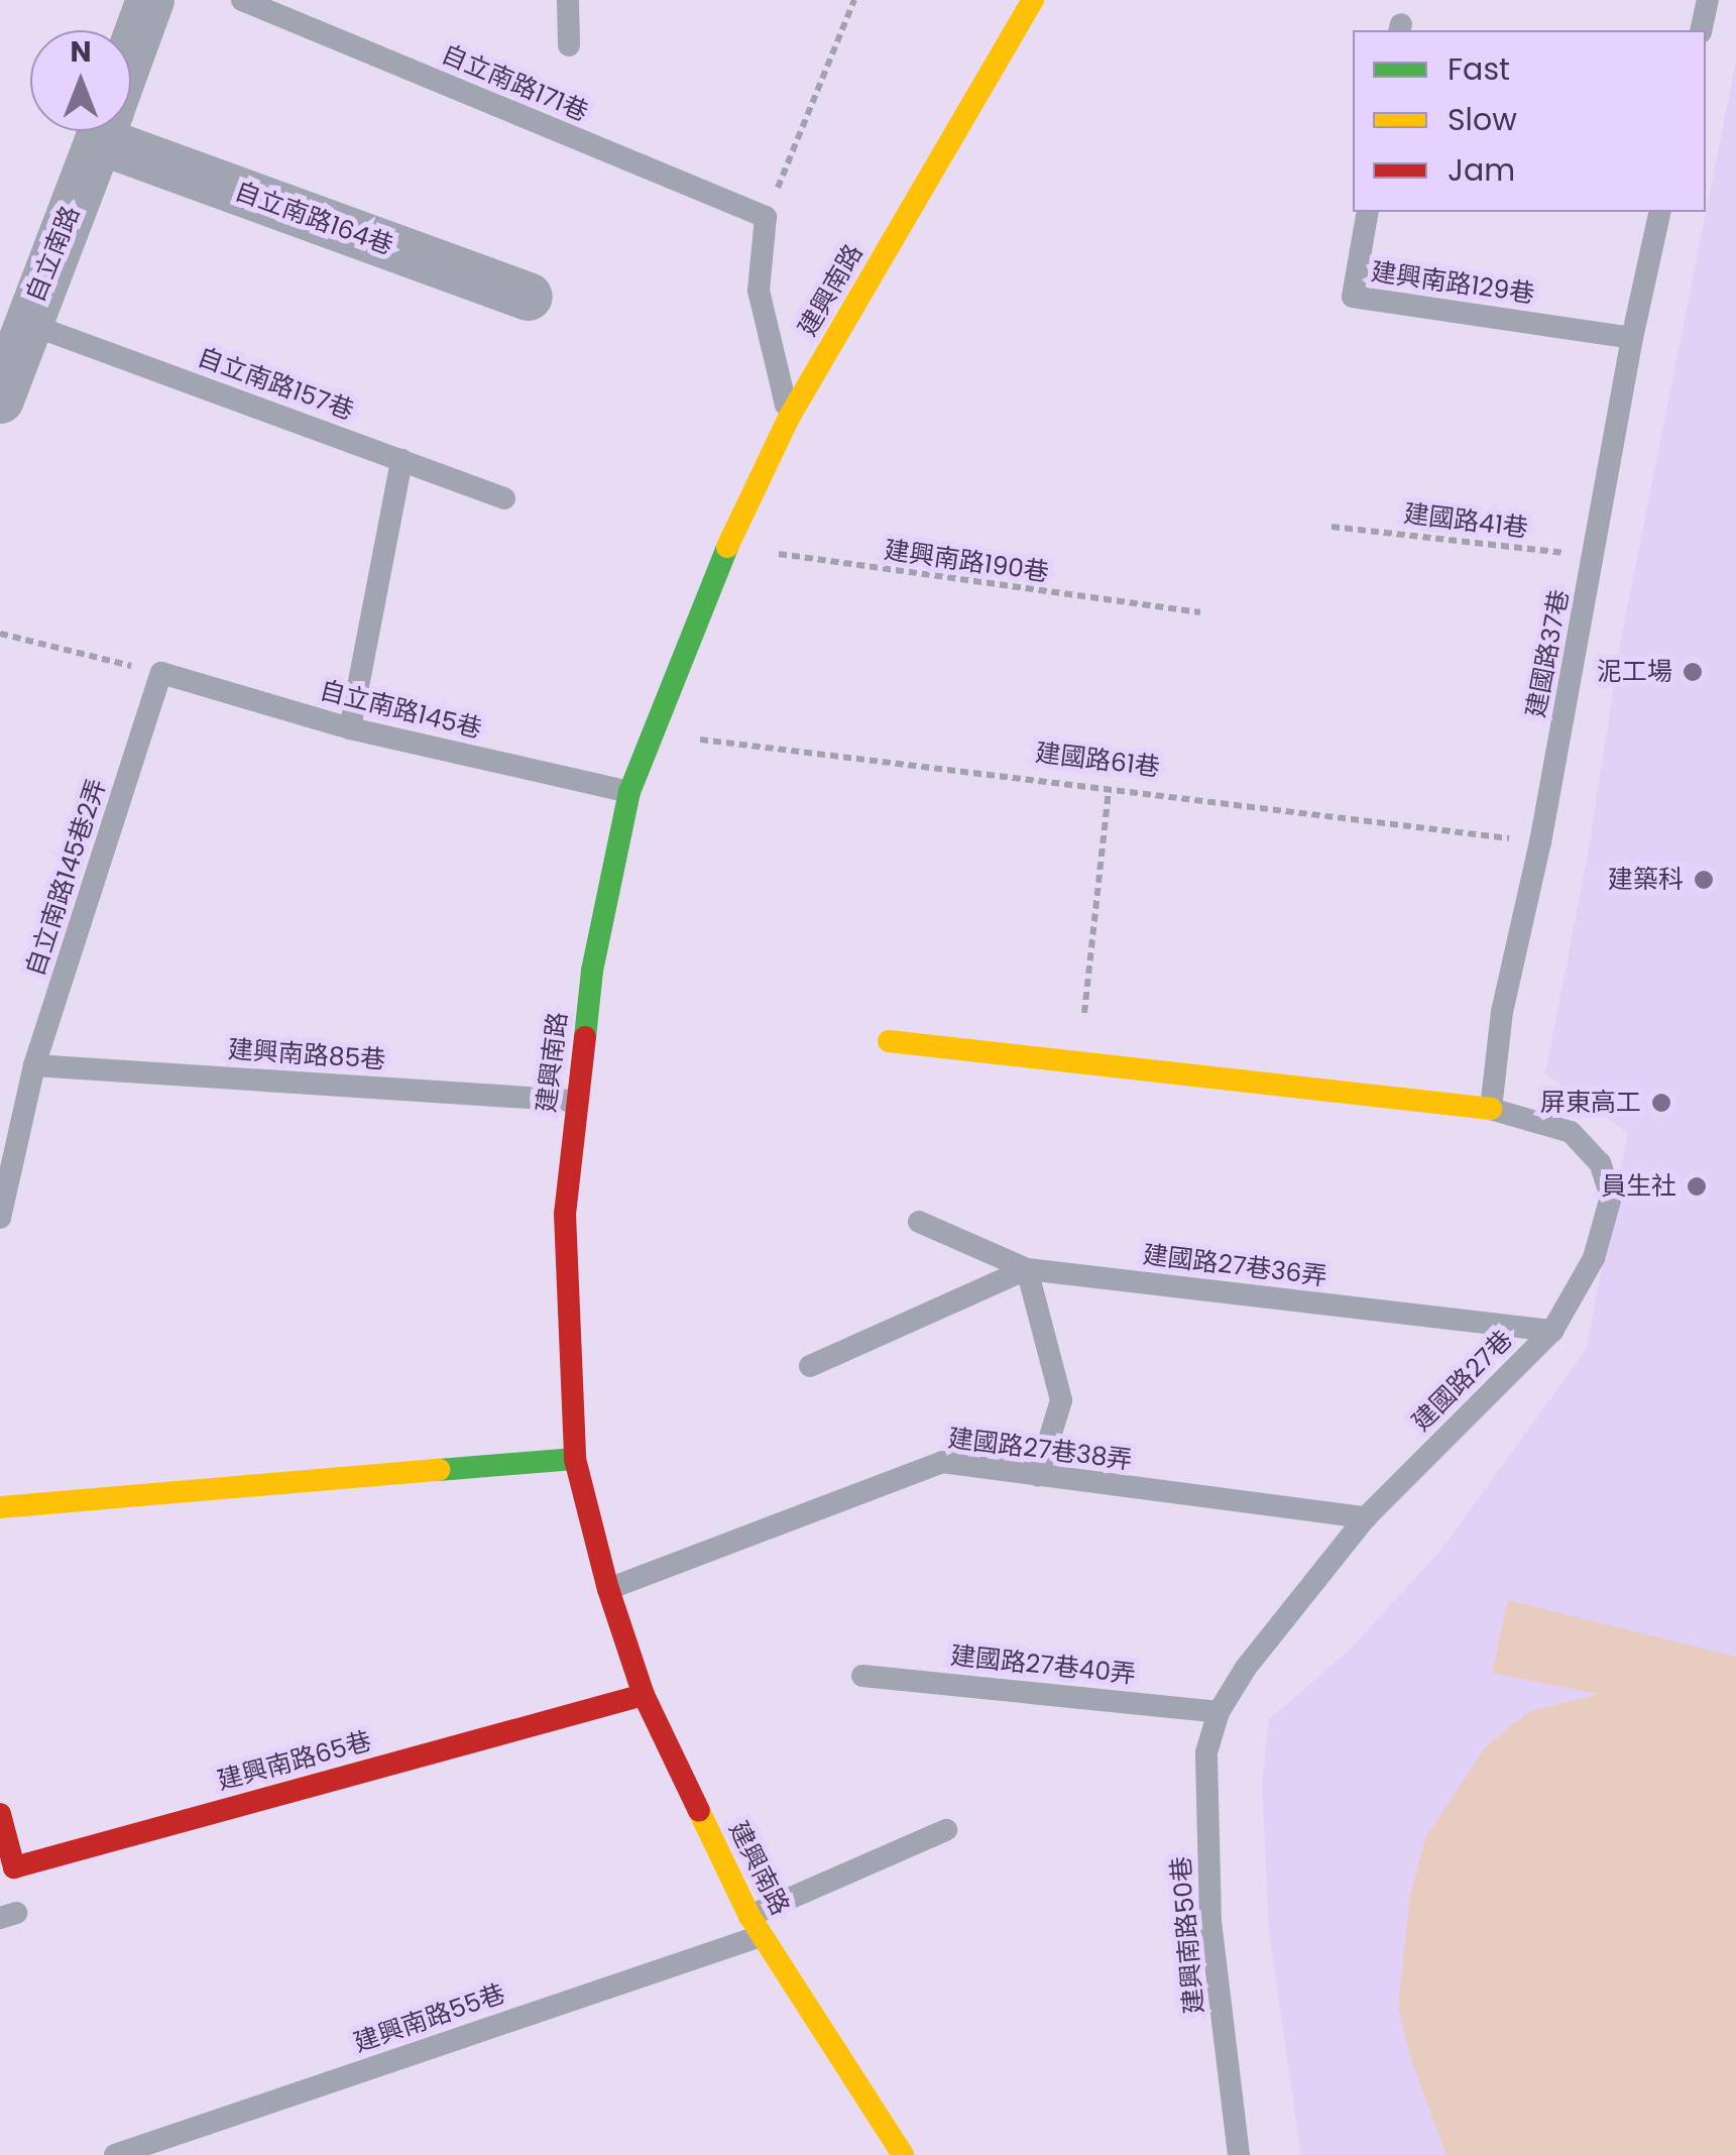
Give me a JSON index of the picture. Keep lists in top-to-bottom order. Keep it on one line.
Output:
{"streets":{"street":["自立南路164巷","自立南路","建興南路","建興南路65巷"],"lane":["自立南路171巷","建興南路129巷","自立南路157巷","建國路37巷","自立南路145巷","自立南路145巷2弄","建興南路85巷","建國路27巷36弄","建國路27巷","建國路27巷38弄","建國路27巷40弄","建興南路50巷","建興南路55巷"],"path":["建國路41巷","建興南路190巷","建國路61巷"]},"crossings":[["自立南路","自立南路157巷"],["建興南路129巷","建國路37巷"],["建興南路","建興南路190巷"],["建興南路","自立南路145巷"],["建興南路","建國路61巷"],["建興南路","建興南路85巷"],["建興南路","建國路27巷38弄"],["建興南路","建興南路65巷"],["建興南路","建興南路55巷"],["建國路41巷","建國路37巷"],["建國路37巷","建國路61巷"],["建國路37巷","建國路27巷"],["自立南路145巷","自立南路145巷2弄"],["自立南路145巷2弄","建興南路85巷"],["建國路27巷36弄","建國路27巷"],["建國路27巷","建國路27巷38弄"],["建國路27巷","建國路27巷40弄"],["建國路27巷","建興南路50巷"],["建國路27巷40弄","建興南路50巷"]],"places":["泥工場","建築科","屏東高工","員生社"],"legend":["Fast","Slow","Jam"],"north":"top"}
